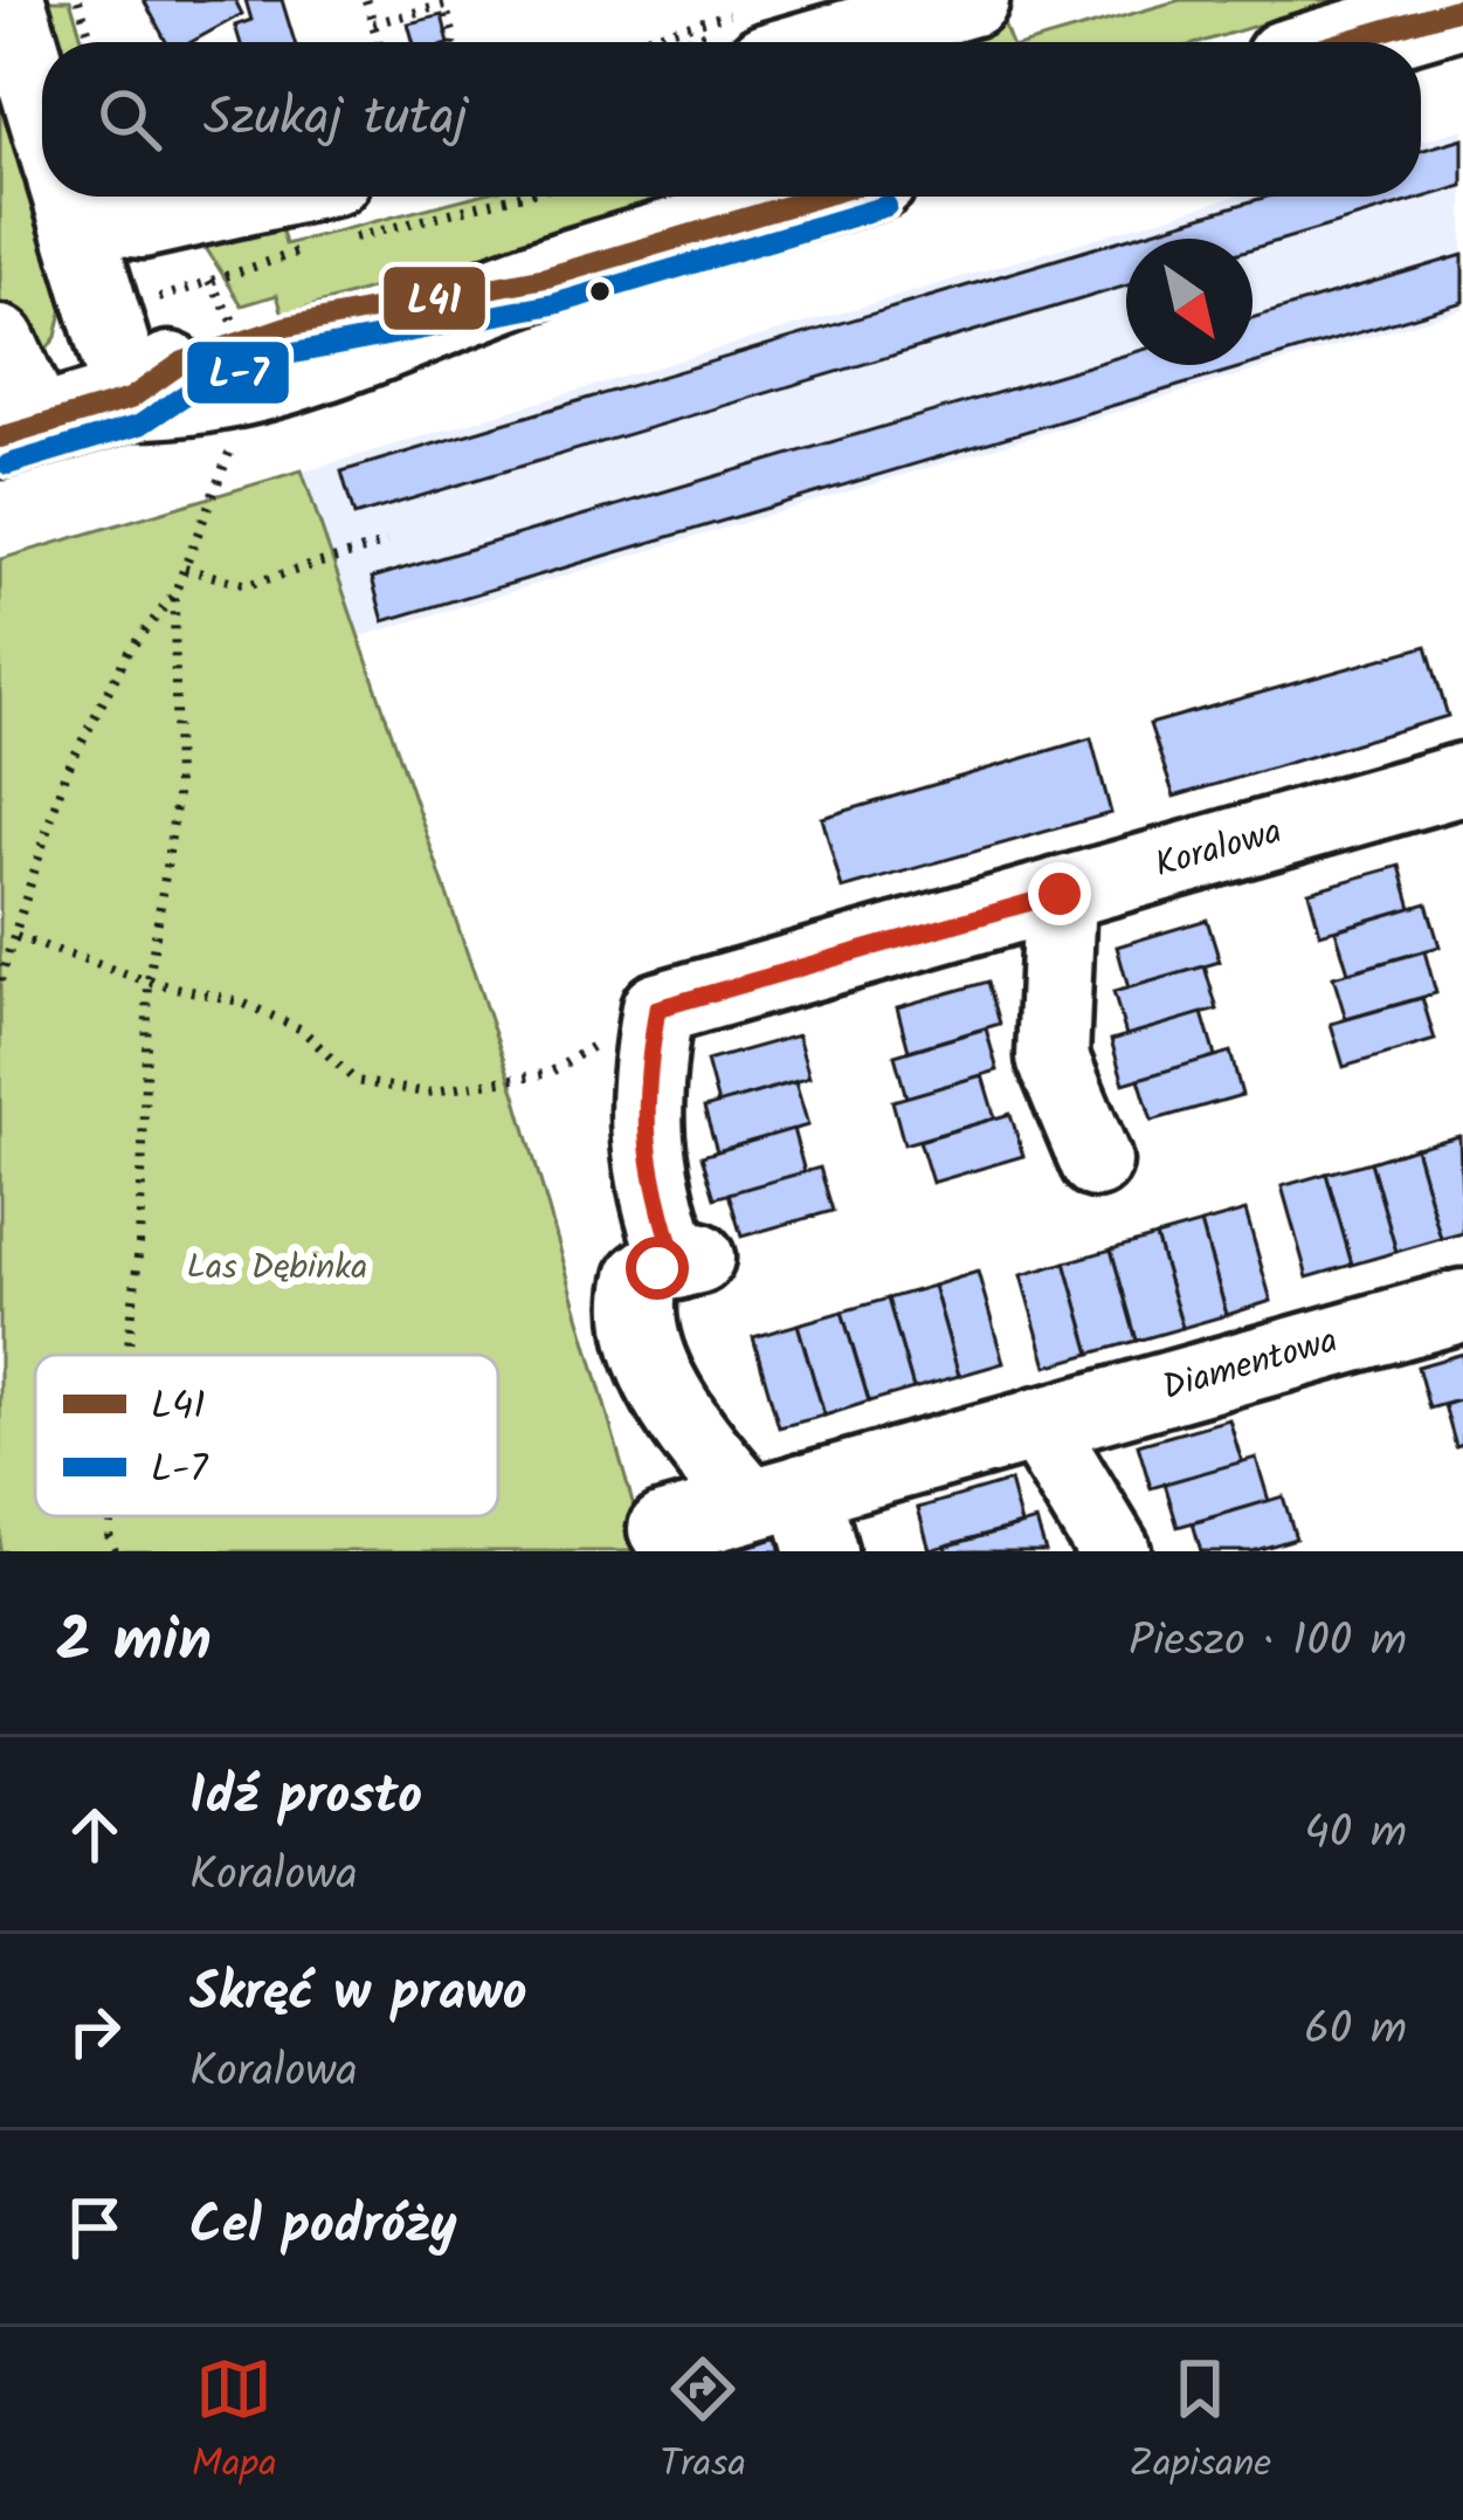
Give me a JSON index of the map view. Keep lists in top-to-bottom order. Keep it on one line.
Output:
{"streets":{"street":["Koralowa","Diamentowa"]},"parks":["Las Dębinka"],"lines":["transit line L41","transit line L-7"],"legend":["L41","L-7"],"north":"bottom right","page":{"search":"Szukaj tutaj","heading":["2 min","Pieszo · 100 m"],"list":[["Idź prosto","Koralowa","40 m"],["Skręć w prawo","Koralowa","60 m"],"Cel podróży"],"nav":["Mapa","Trasa","Zapisane"]}}
